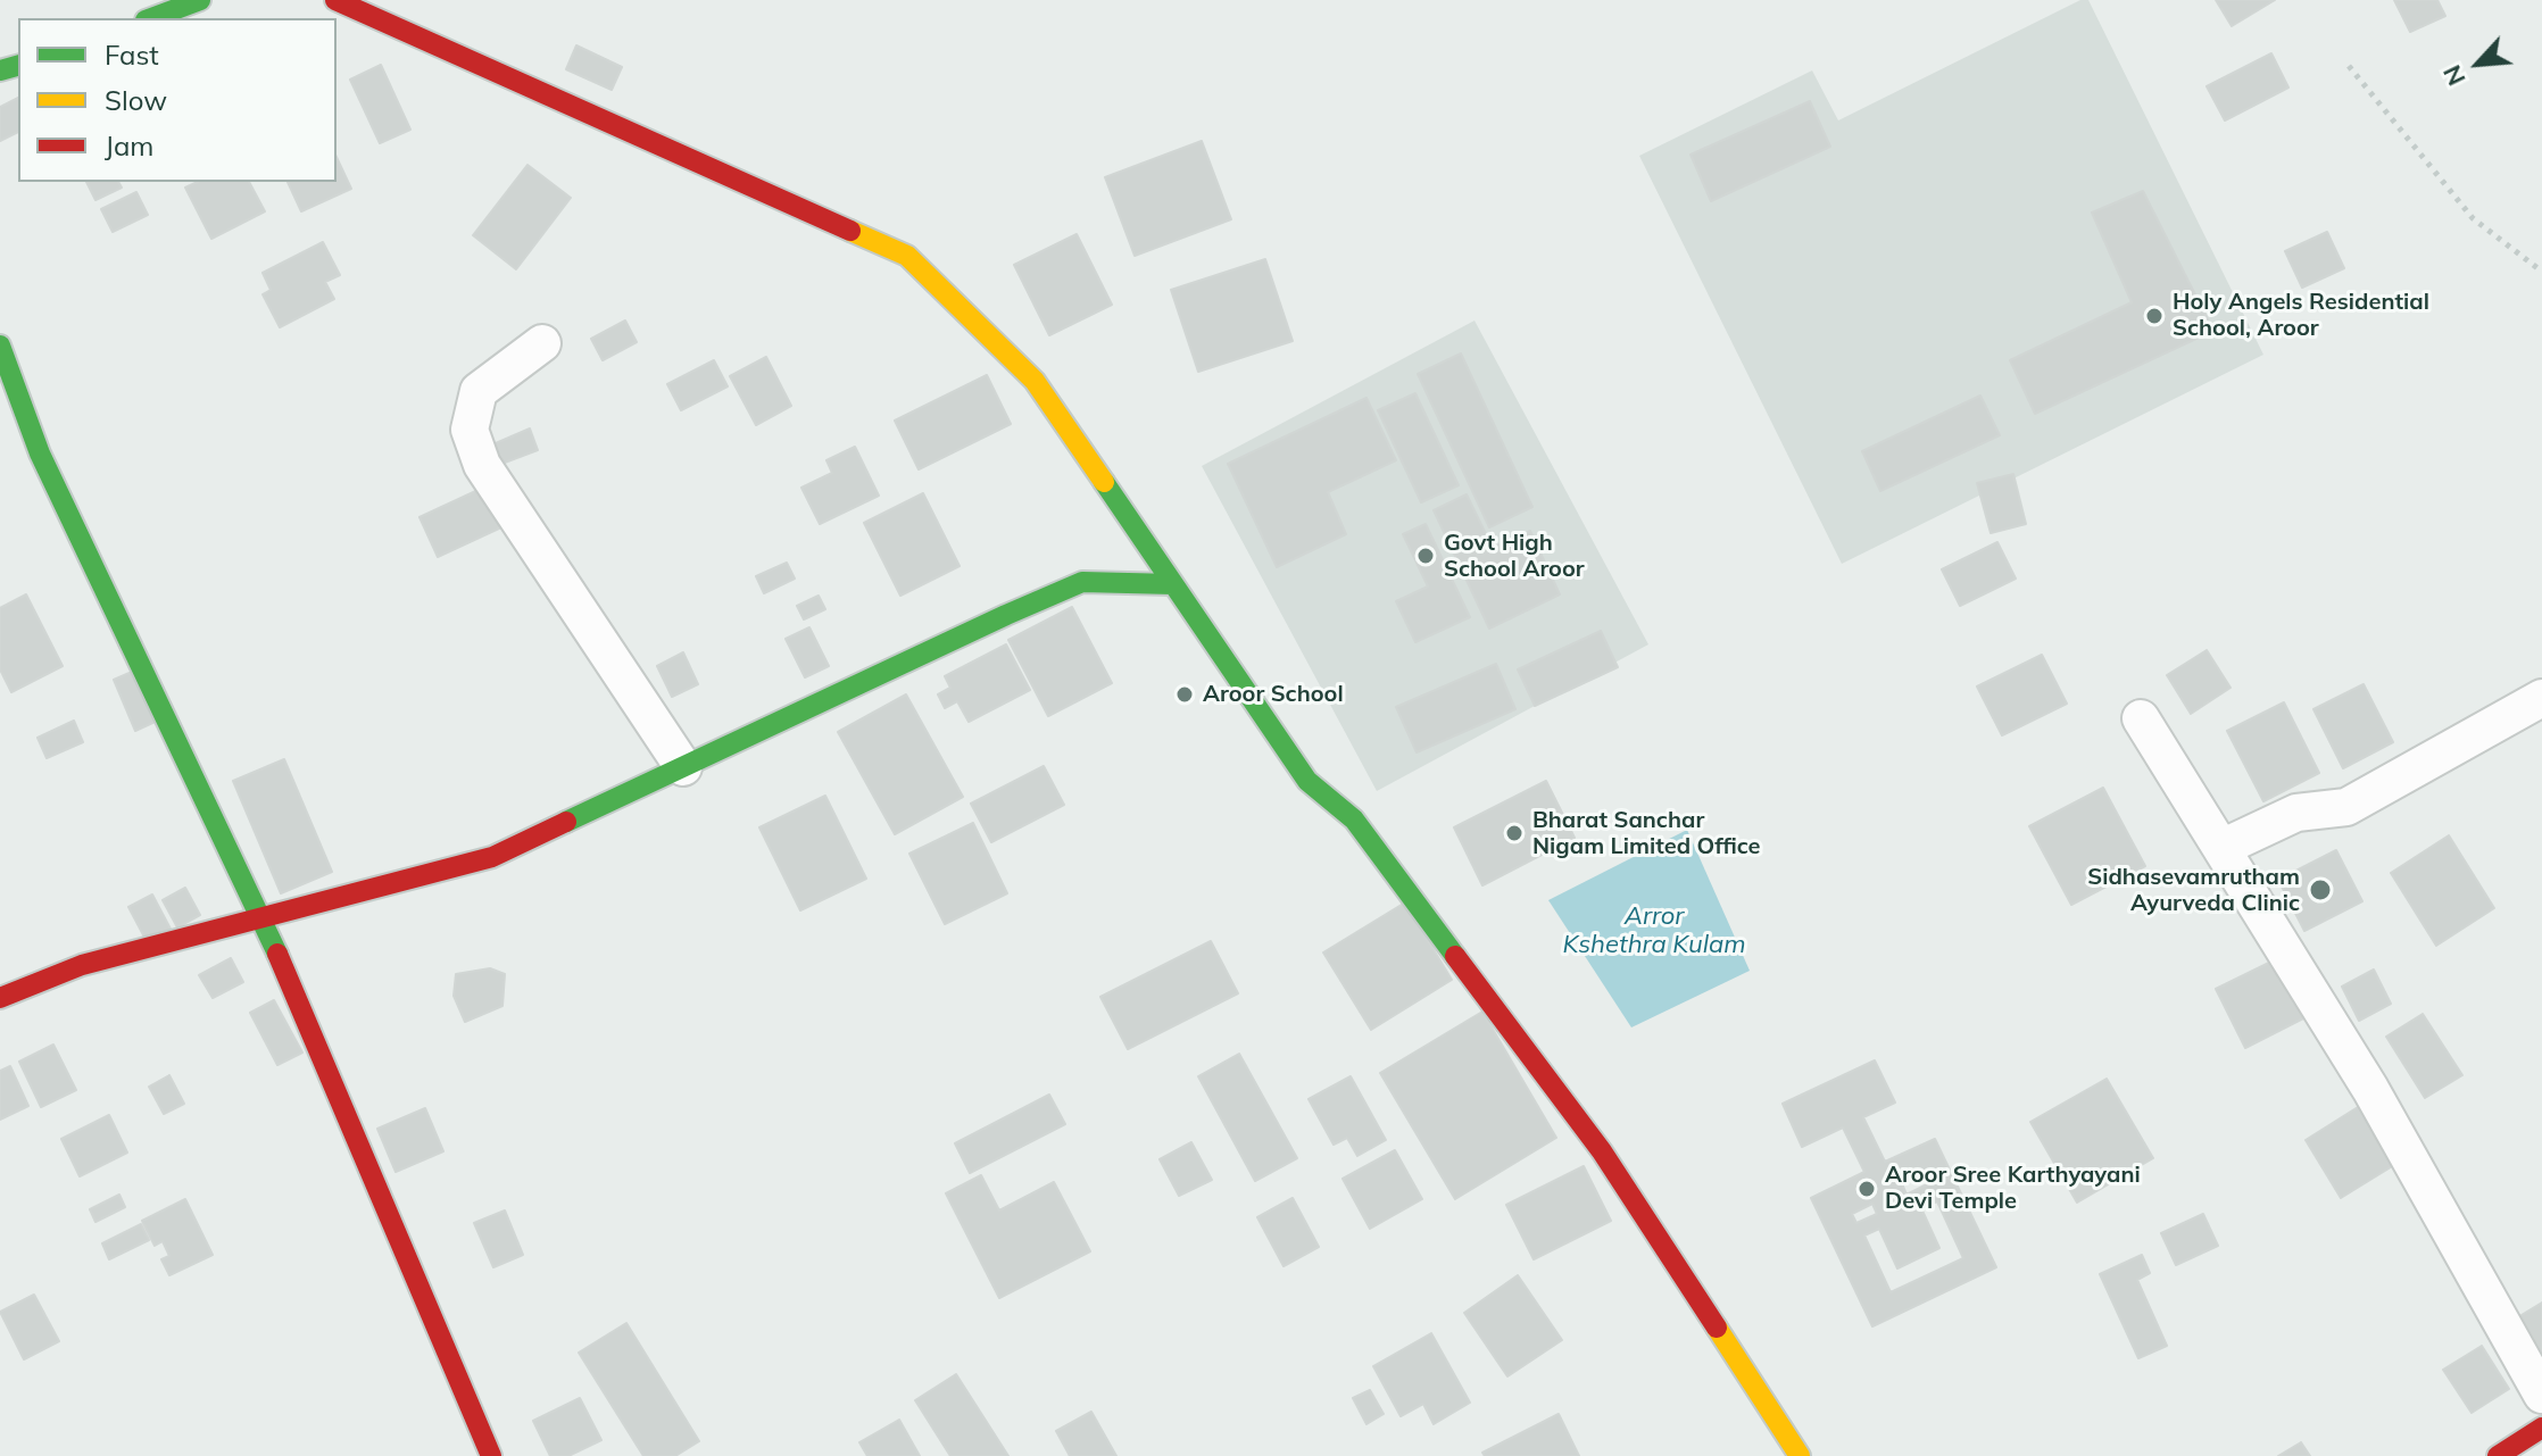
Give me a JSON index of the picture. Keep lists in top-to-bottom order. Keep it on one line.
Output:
{"water":["Arror Kshethra Kulam"],"places":["Holy Angels Residential School, Aroor","Govt High School Aroor","Aroor School","Bharat Sanchar Nigam Limited Office","Sidhasevamrutham Ayurveda Clinic","Aroor Sree Karthyayani Devi Temple"],"legend":["Fast","Slow","Jam"],"north":"bottom left"}
